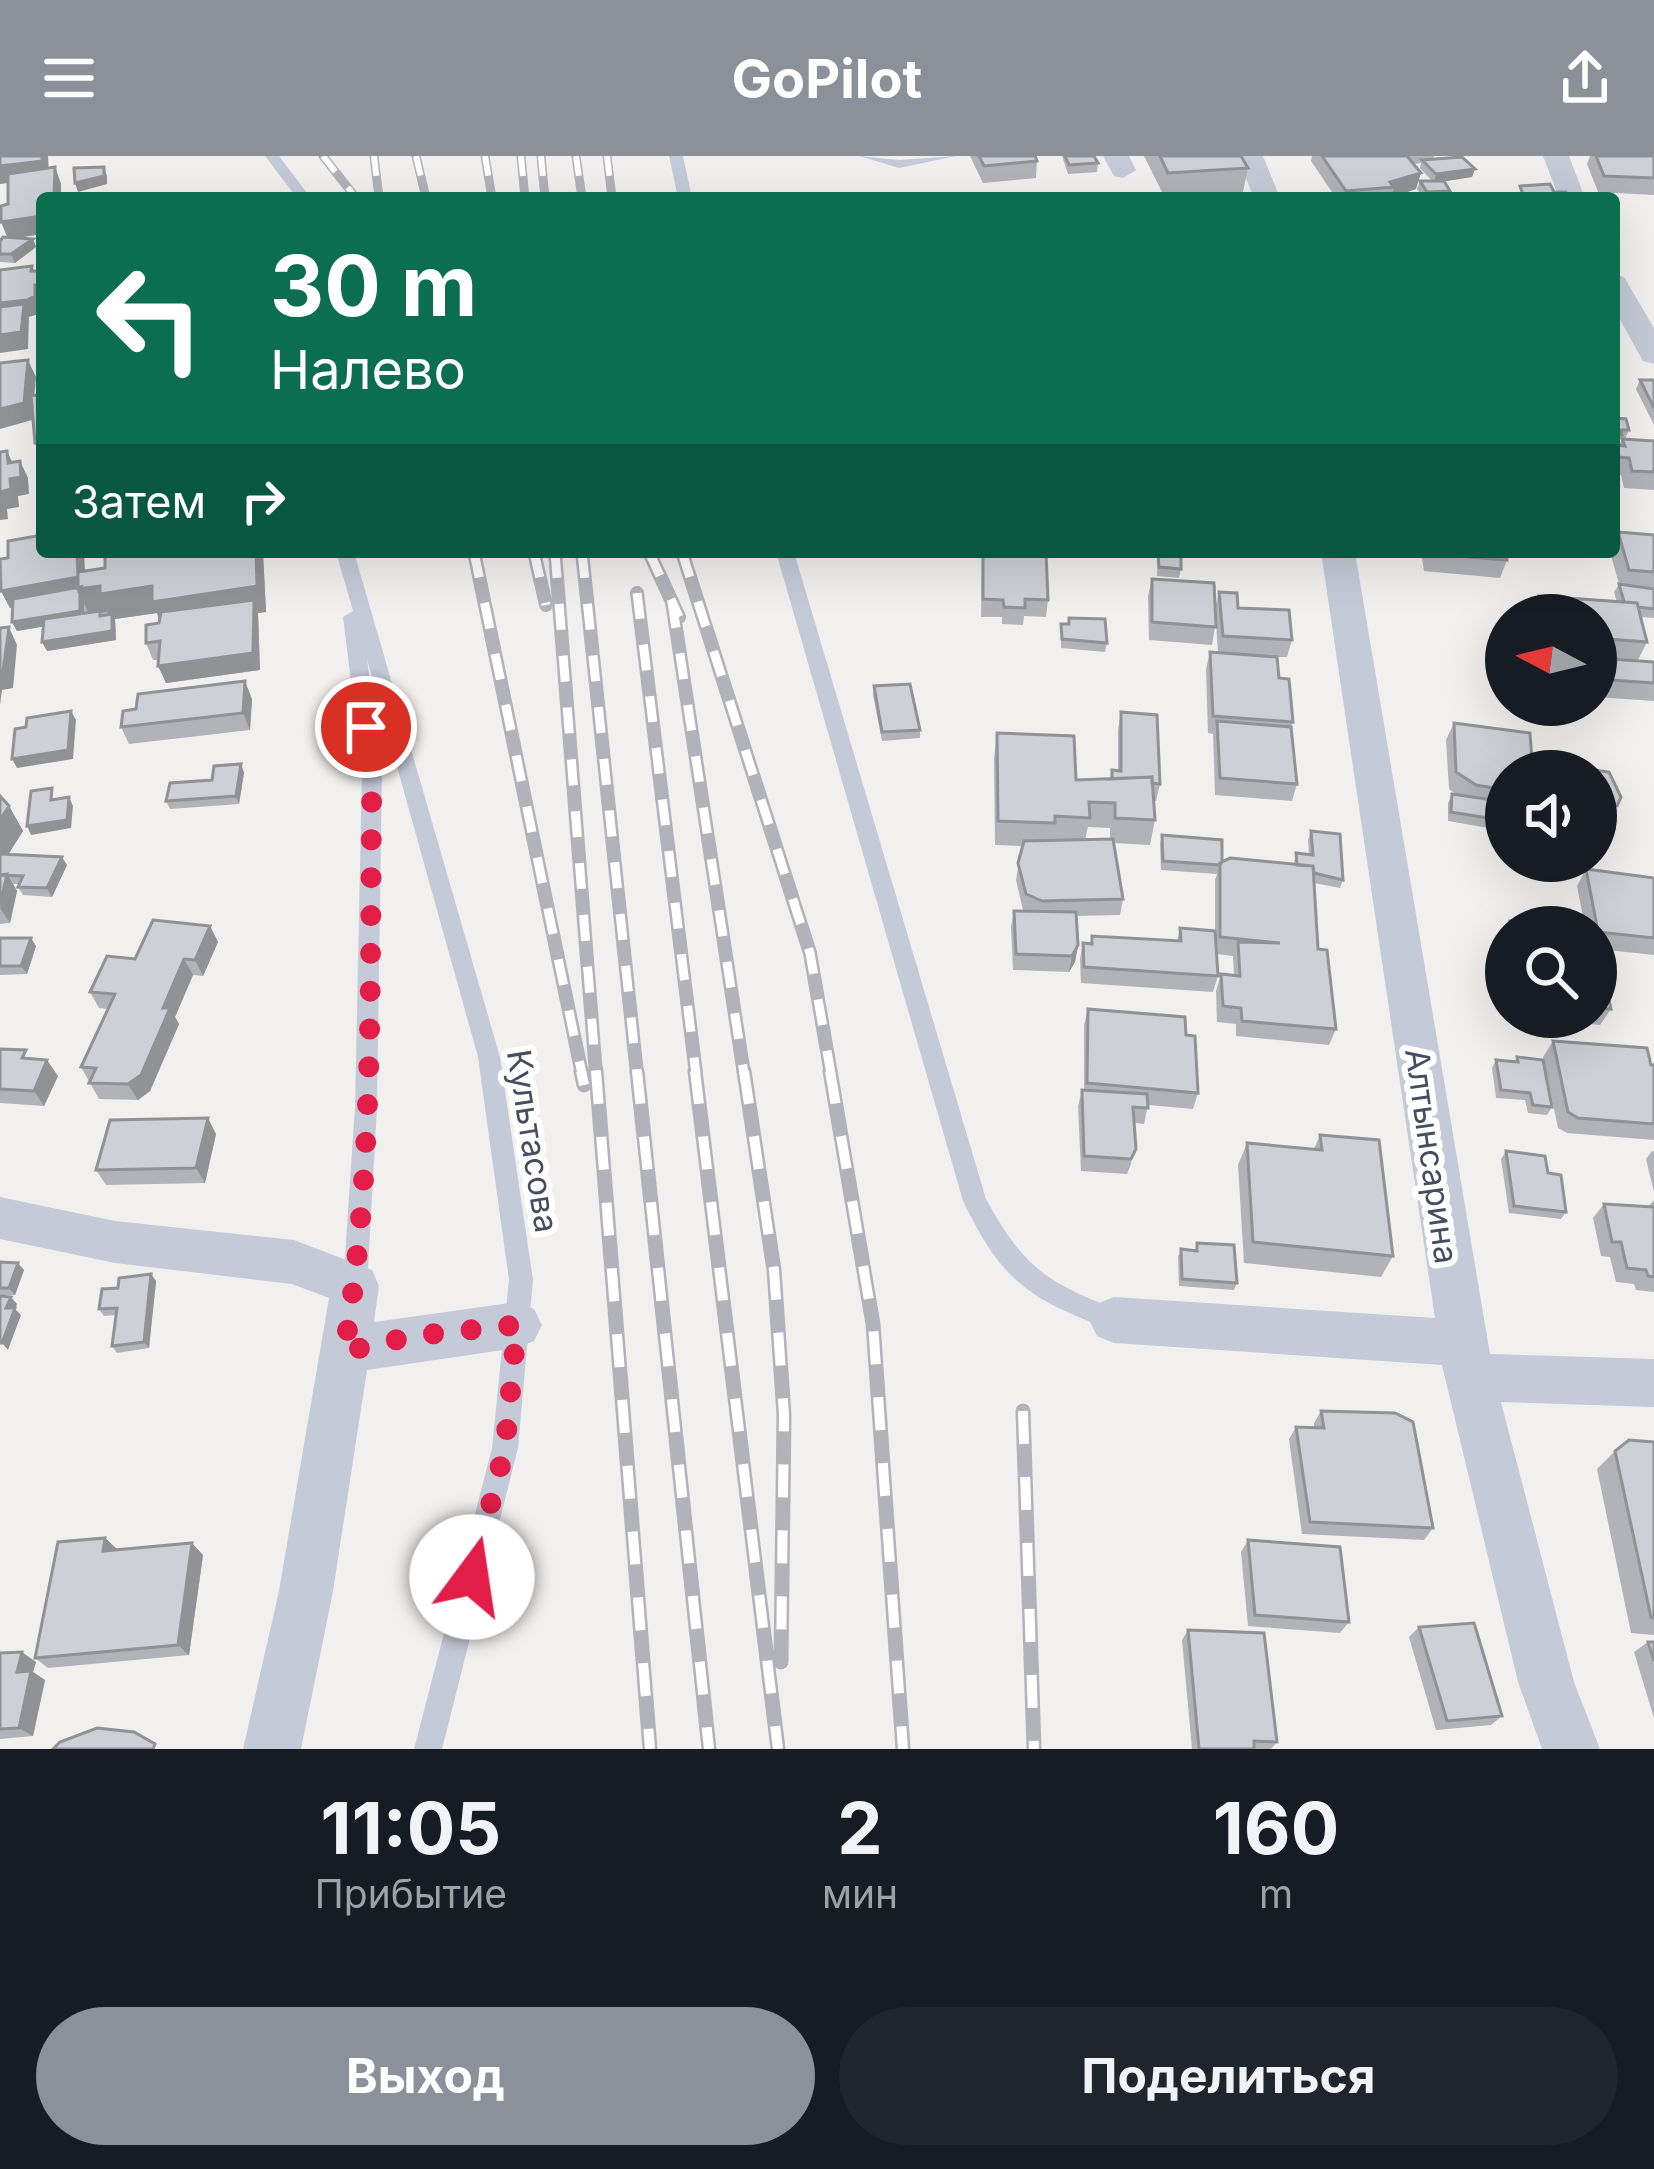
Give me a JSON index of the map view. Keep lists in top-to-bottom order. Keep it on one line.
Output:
{"streets":{"street":["Алтынсарина"],"lane":["Культасова"]},"north":"left","page":{"header":"GoPilot","turn":["30 m","Налево"],"then":"Затем","eta":["11:05","Прибытие","2","мин","160","m"],"buttons":["Выход","Поделиться"]}}
